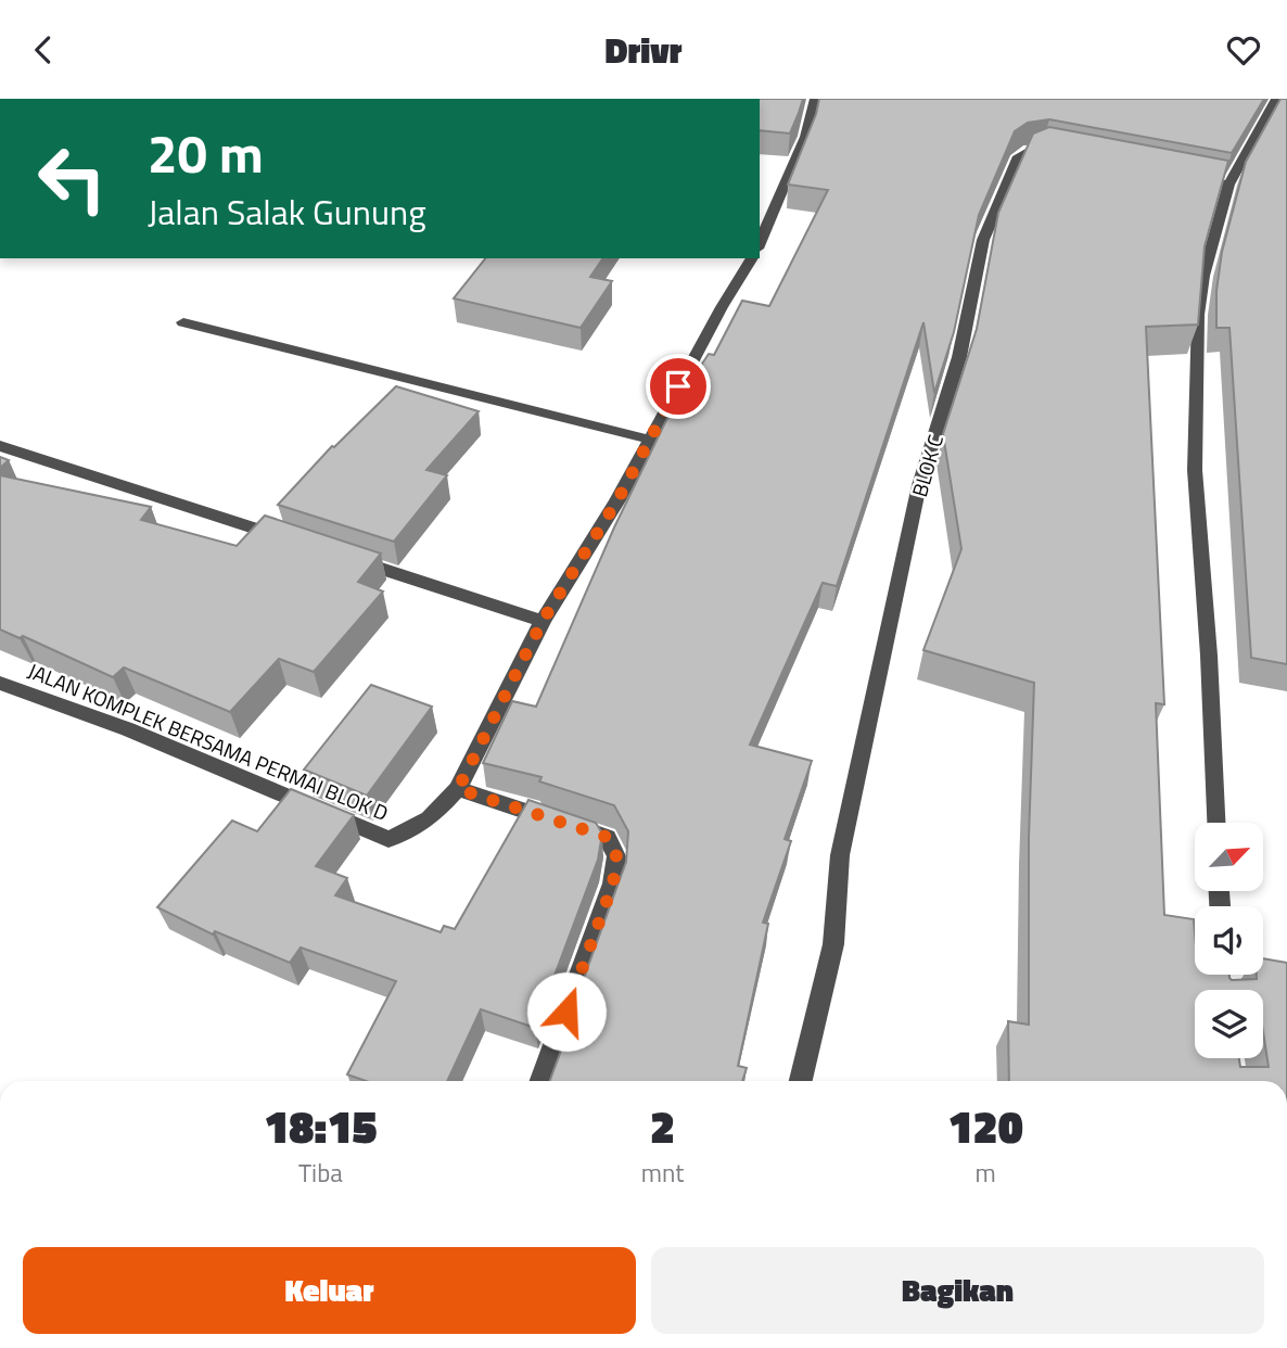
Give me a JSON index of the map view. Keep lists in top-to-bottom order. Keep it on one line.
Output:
{"streets":{"street":["BLOK C","JALAN KOMPLEK BERSAMA PERMAI BLOK D"]},"north":"top right","page":{"header":"Drivr","turn":["20 m","Jalan Salak Gunung"],"eta":["18:15","Tiba","2","mnt","120","m"],"buttons":["Keluar","Bagikan"]}}
